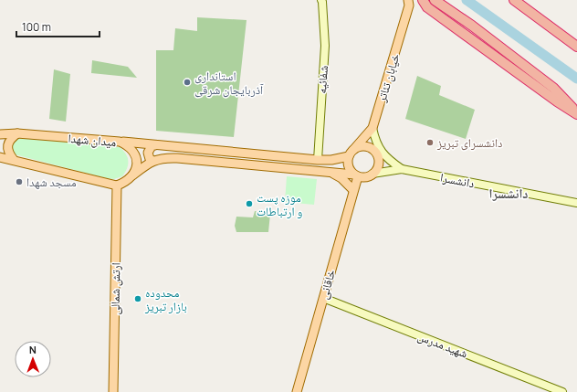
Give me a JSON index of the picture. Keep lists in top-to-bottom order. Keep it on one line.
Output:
{"streets":{"main road":["خیابان تئاتر","شفائیه","میدان شهدا","دانشسرا","خاقانی","ارتش شمالی","شهید مدرس"]},"crossings":[["خیابان تئاتر","خاقانی"],["خاقانی","شهید مدرس"]],"districts":["دانشسرا"],"places":["استانداری آذربایجان شرقی","دانشسرای تبریز","مسجد شهدا","موزه پست و ارتباطات","محدوده بازار تبریز"],"scale_bar":"100 m","north":"top"}
